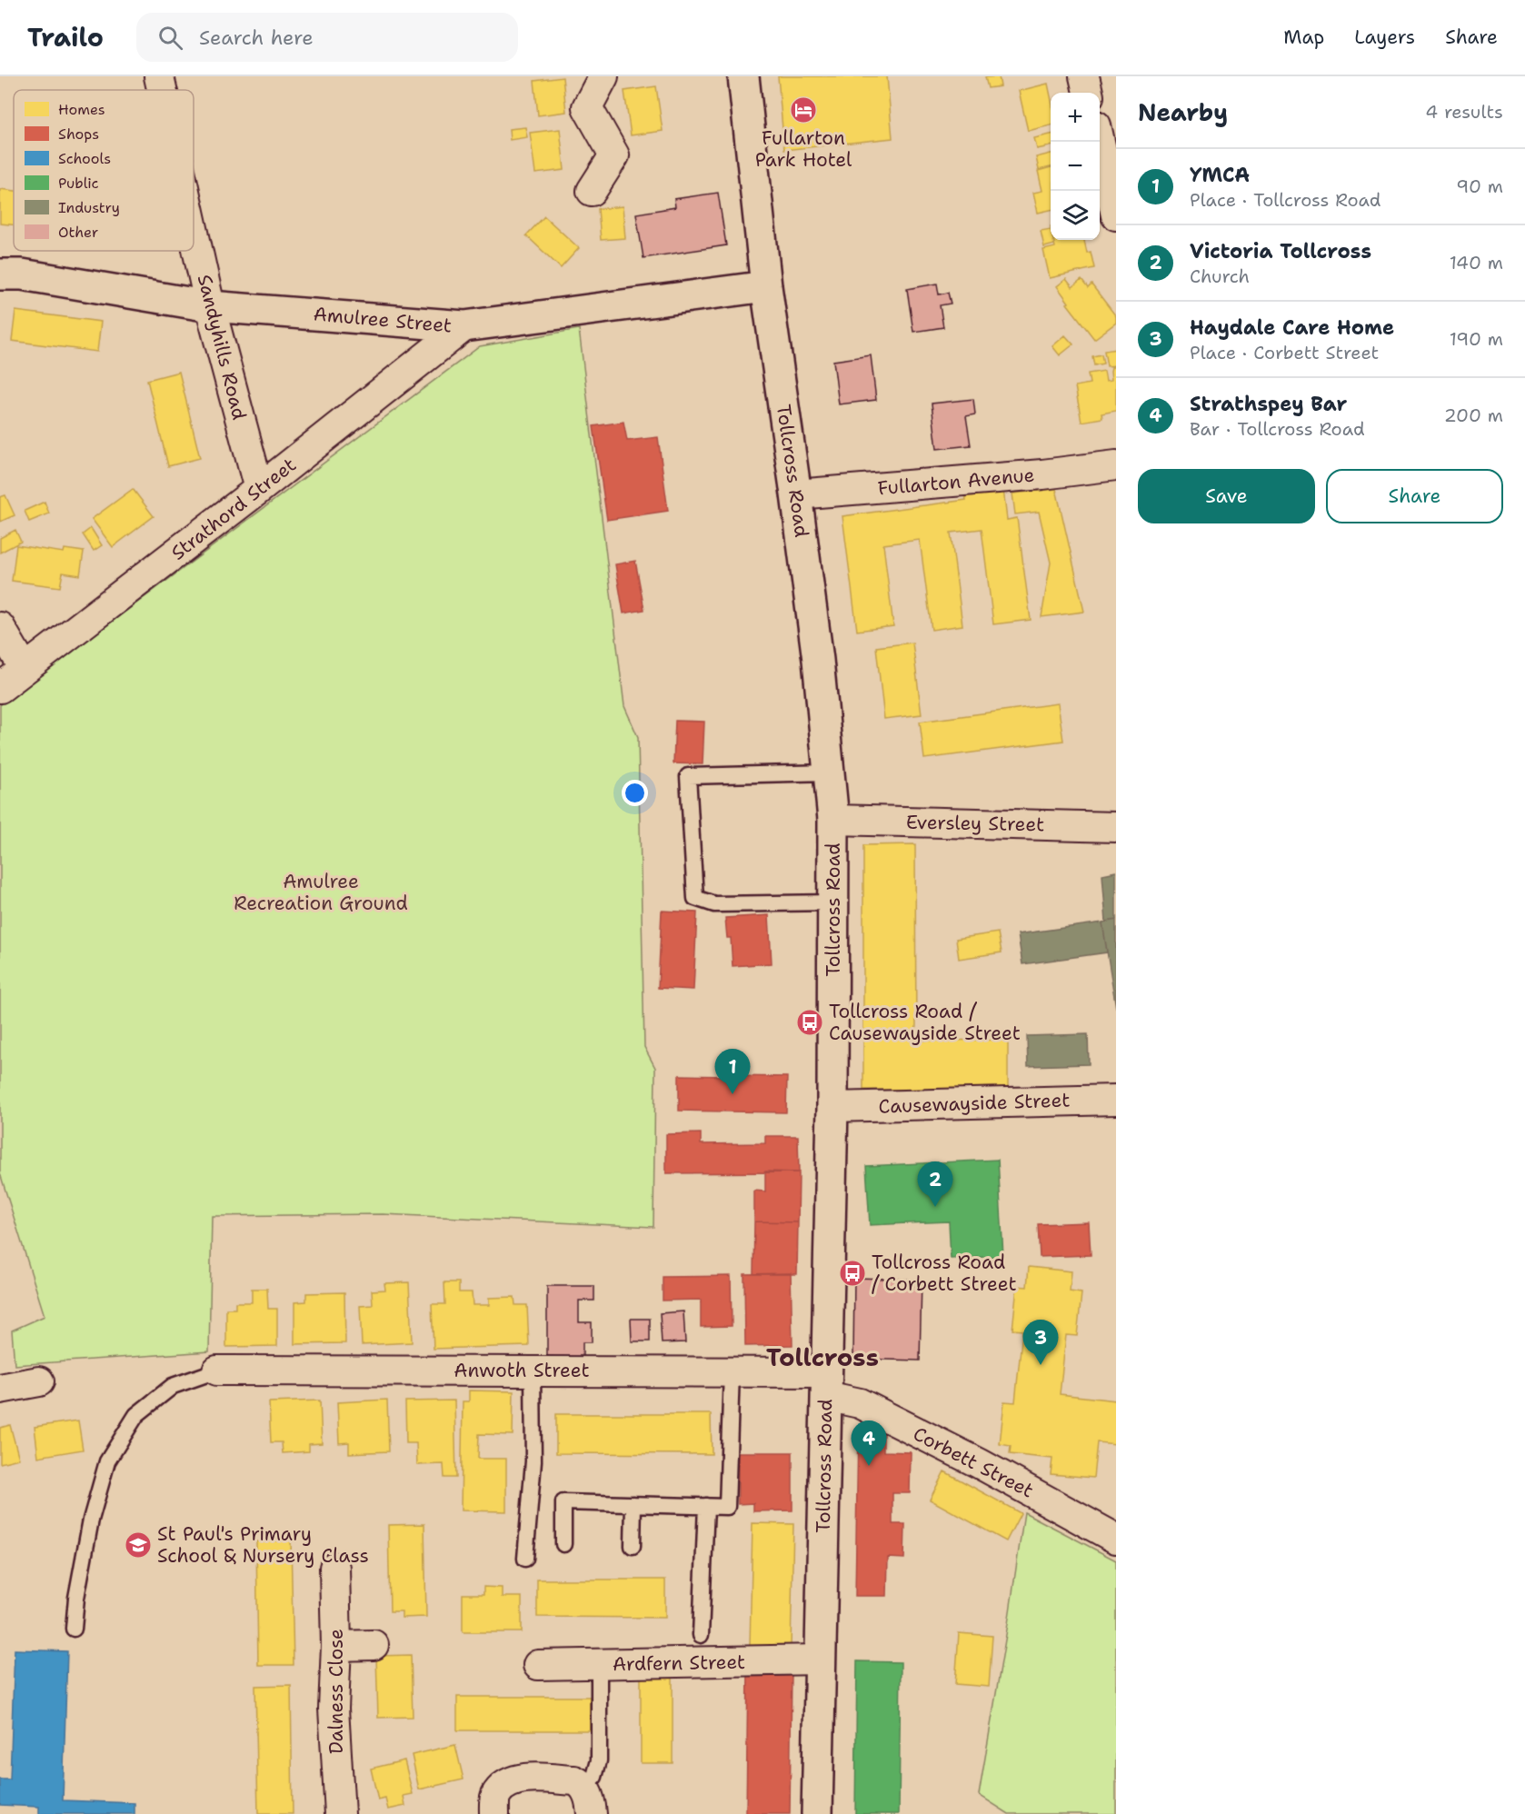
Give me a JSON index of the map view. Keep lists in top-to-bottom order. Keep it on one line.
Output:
{"streets":{"street":["Amulree Street","Sandyhills Road","Tollcross Road","Fullarton Avenue","Strathord Street","Eversley Street","Causewayside Street","Anwoth Street","Corbett Street","Ardfern Street","Dalness Close"]},"crossings":[["Amulree Street","Sandyhills Road"],["Amulree Street","Tollcross Road"],["Amulree Street","Strathord Street"],["Sandyhills Road","Strathord Street"],["Tollcross Road","Fullarton Avenue"],["Tollcross Road","Eversley Street"],["Tollcross Road","Causewayside Street"],["Tollcross Road","Anwoth Street"],["Tollcross Road","Corbett Street"],["Tollcross Road","Ardfern Street"],["Anwoth Street","Corbett Street"]],"districts":["Tollcross"],"parks":["Amulree Recreation Ground"],"places":{"hotel":["Fullarton Park Hotel"],"bus stop":["Tollcross Road / Causewayside Street","Tollcross Road / Corbett Street"],"school or university":["St Paul's Primary School & Nursery Class"]},"legend":["Homes","Shops","Schools","Public","Industry","Other"],"page":{"header":"Trailo","search":"Search here","nav":["Map","Layers","Share"],"heading":["Nearby","4 results"],"map_buttons":["+","−"],"list":[{"mark":"1","name":"YMCA","note":"Place · Tollcross Road","value":"90 m"},{"mark":"2","name":"Victoria Tollcross","note":"Church","value":"140 m"},{"mark":"3","name":"Haydale Care Home","note":"Place · Corbett Street","value":"190 m"},{"mark":"4","name":"Strathspey Bar","note":"Bar · Tollcross Road","value":"200 m"}],"buttons":["Save","Share"],"pins":["1","2","3","4"]}}
